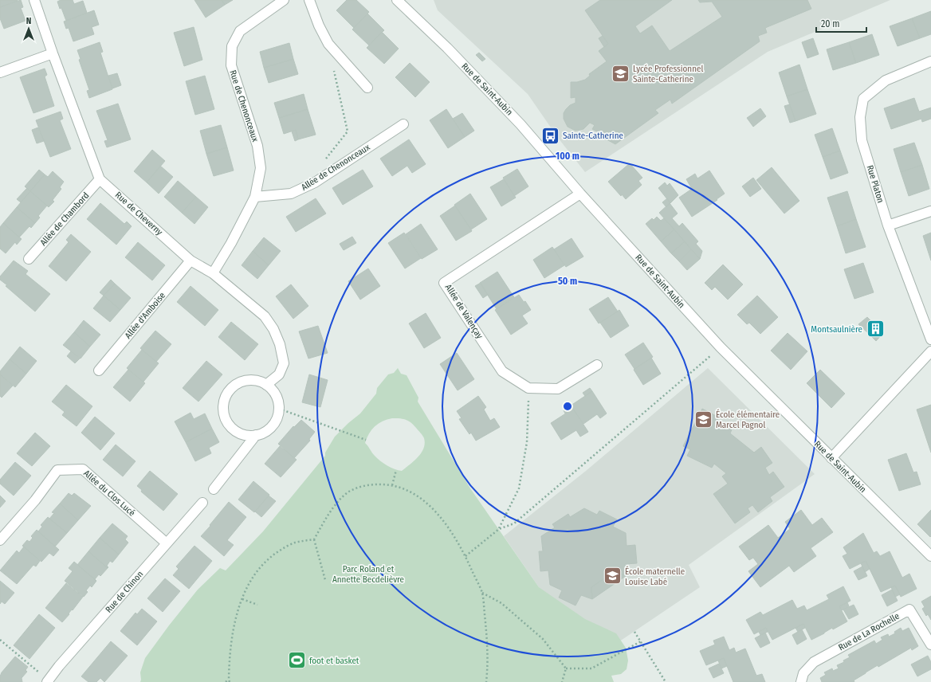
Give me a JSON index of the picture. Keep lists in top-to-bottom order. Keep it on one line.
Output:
{"streets":{"street":["Rue de Saint-Aubin","Rue de Chenonceaux","Allée de Chenonceaux","Rue Platon","Rue de Cheverny","Allée de Chambord","Allée de Valençay","Allée d'Amboise","Allée du Clos Lucé","Rue de Chinon","Rue de La Rochelle"]},"crossings":[["Rue de Saint-Aubin","Allée de Valençay"],["Rue de Chenonceaux","Allée de Chenonceaux"],["Rue de Cheverny","Allée de Chambord"],["Rue de Cheverny","Allée d'Amboise"],["Allée du Clos Lucé","Rue de Chinon"]],"parks":["Parc Roland et Annette Becdelièvre"],"places":{"school or university":["Lycée Professionnel Sainte-Catherine","École élémentaire Marcel Pagnol","École maternelle Louise Labé"],"bus stop":["Sainte-Catherine"],"building":["Montsaulnière"],"sports":["foot et basket"]},"scale_bar":"20 m","north":"top","rings":["100 m","50 m"]}
